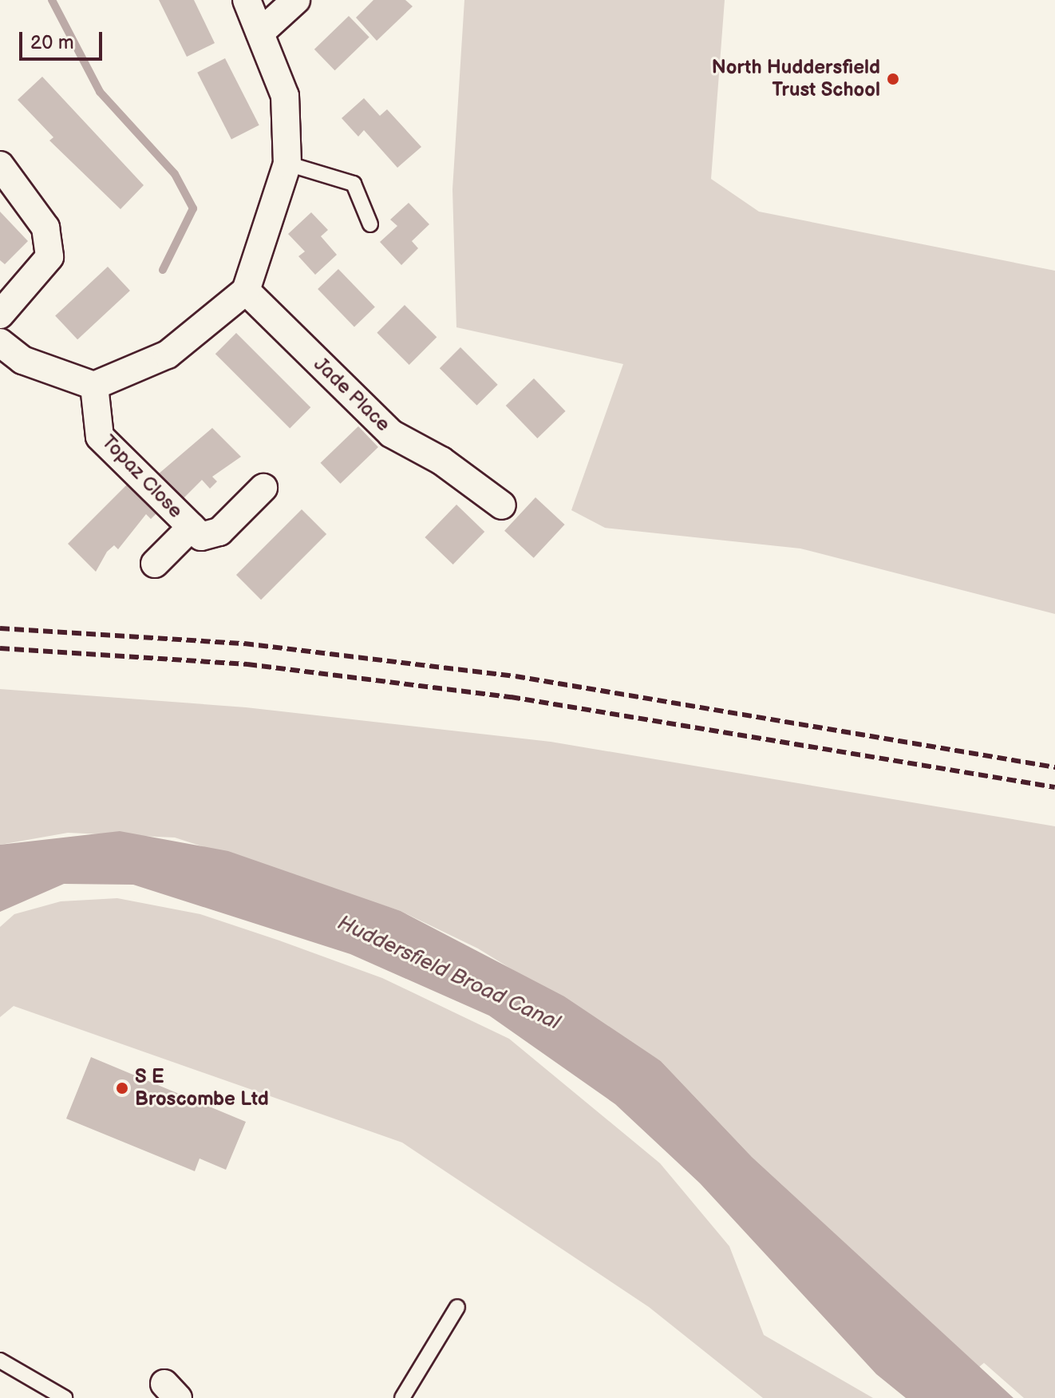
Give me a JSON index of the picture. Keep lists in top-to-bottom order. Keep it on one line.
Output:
{"streets":{"street":["Jade Place","Topaz Close"]},"water":["Huddersfield Broad Canal"],"places":["North Huddersfield Trust School","S E Broscombe Ltd"],"scale_bar":"20 m"}
